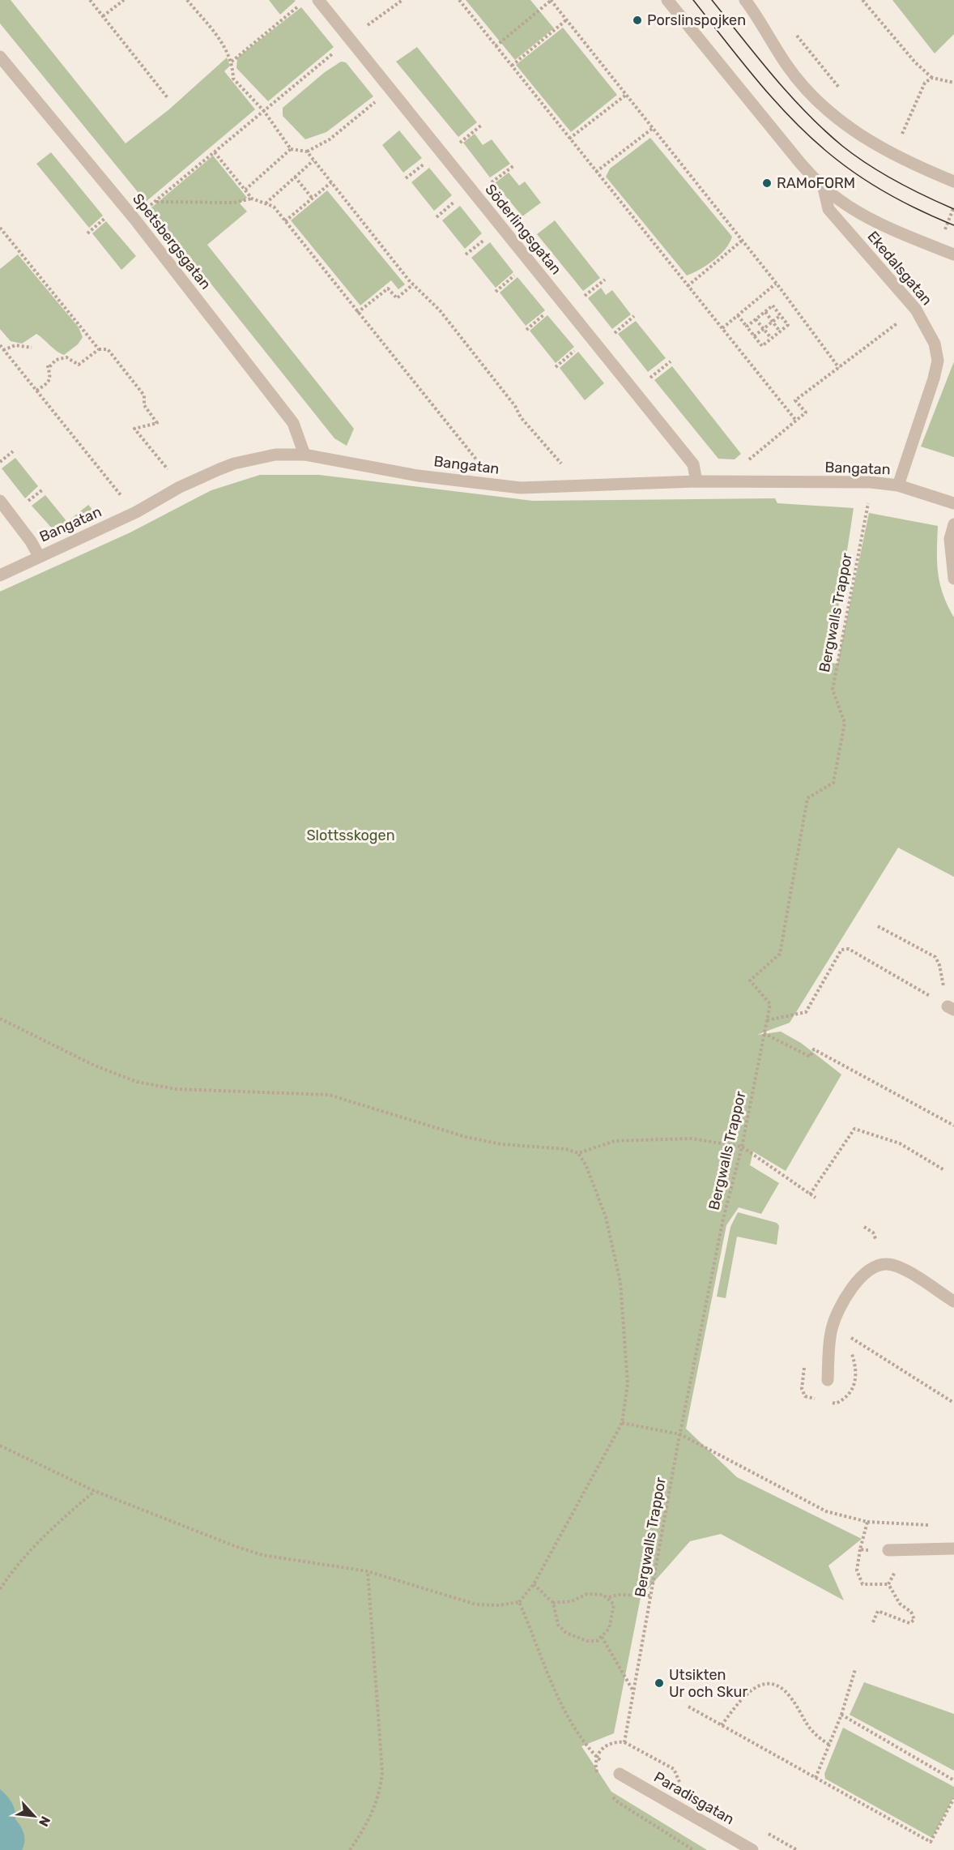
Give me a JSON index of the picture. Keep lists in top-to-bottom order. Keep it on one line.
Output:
{"streets":{"street":["Söderlingsgatan","Spetsbergsgatan","Ekedalsgatan","Bangatan","Paradisgatan"],"path":["Bergwalls Trappor"]},"crossings":[["Söderlingsgatan","Bangatan"],["Spetsbergsgatan","Bangatan"],["Ekedalsgatan","Bangatan"]],"parks":["Slottsskogen"],"places":["Porslinspojken","RAMoFORM","Utsikten Ur och Skur"],"north":"bottom right"}
